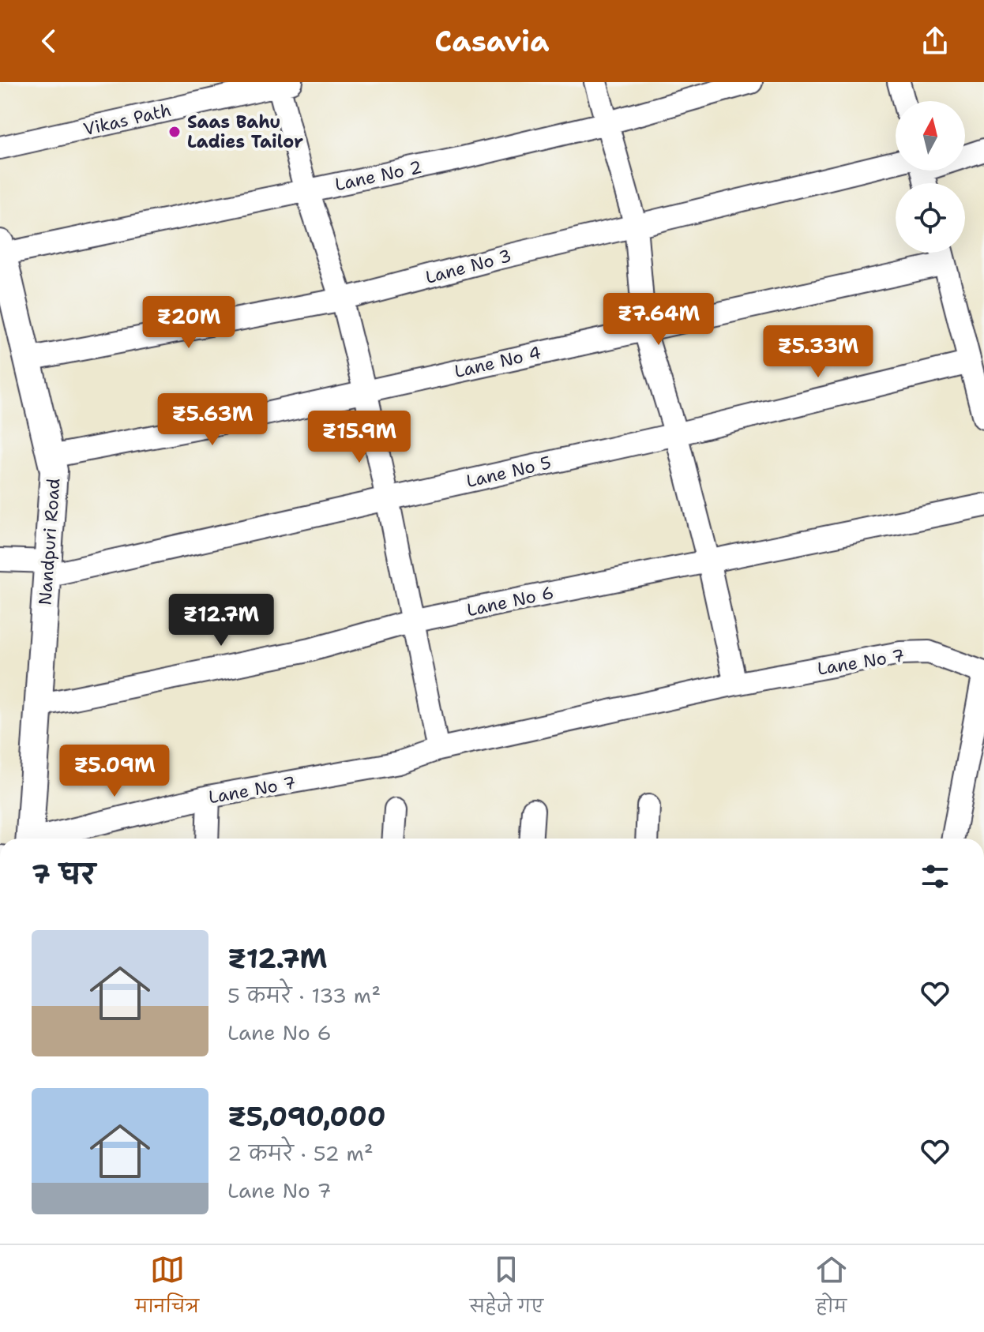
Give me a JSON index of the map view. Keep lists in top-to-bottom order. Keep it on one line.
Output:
{"streets":{"street":["Vikas Path","Lane No 2","Lane No 3","Lane No 4","Lane No 5","Nandpuri Road","Lane No 6","Lane No 7"]},"crossings":[["Lane No 2","Nandpuri Road"],["Lane No 3","Nandpuri Road"],["Lane No 4","Nandpuri Road"],["Lane No 5","Nandpuri Road"],["Nandpuri Road","Lane No 6"]],"places":["Saas Bahu Ladies Tailor"],"north":"top","page":{"header":"Casavia","price":["₹7.64M","₹20M","₹5.33M","₹5.63M","₹15.9M","₹12.7M","₹5.09M"],"heading":"7 घर","list":[{"name":"₹12.7M","note":"5 कमरे · 133 m² · Lane No 6"},{"name":"₹5,090,000","note":"2 कमरे · 52 m² · Lane No 7"}],"tabs":["मानचित्र","सहेजे गए","होम"]}}
